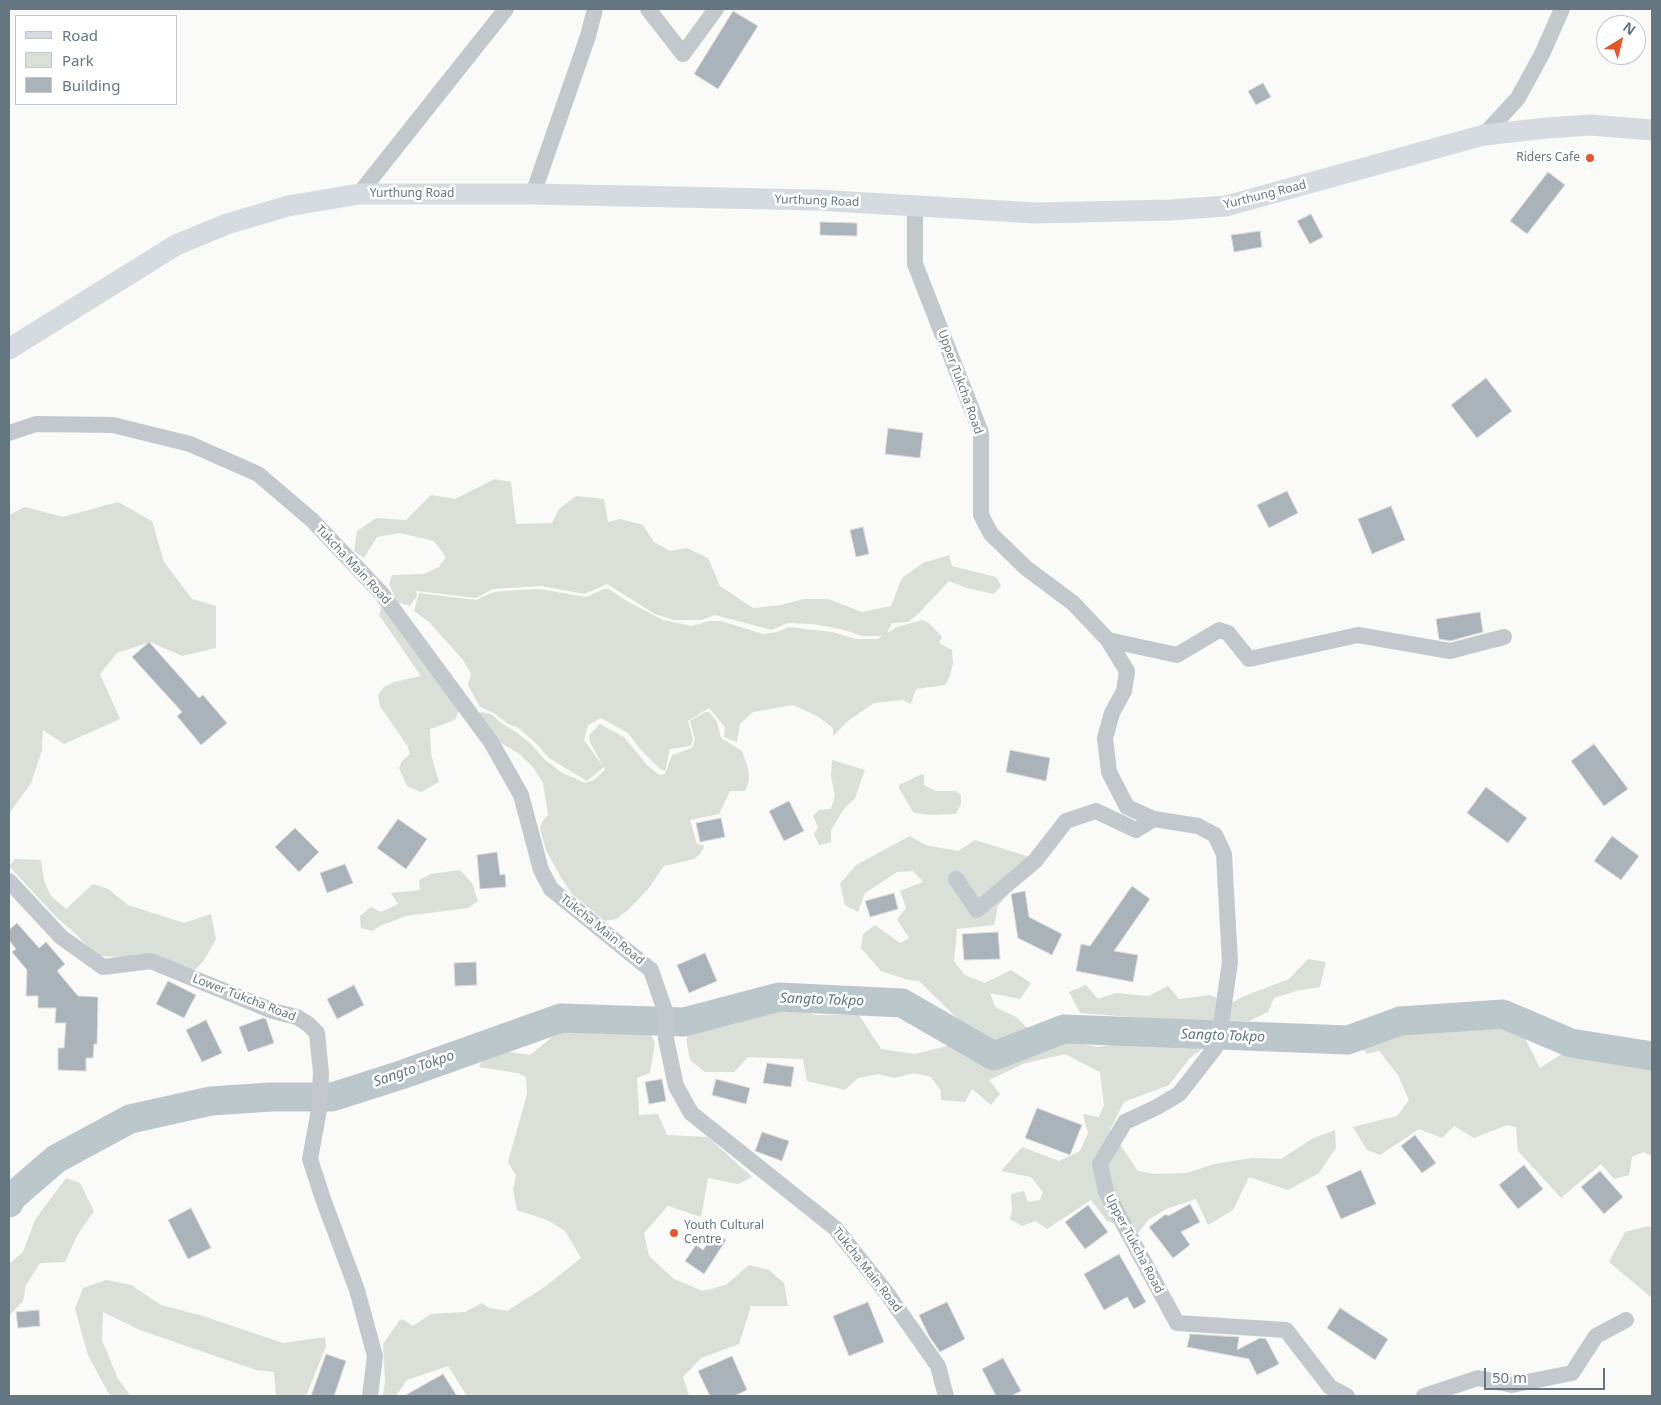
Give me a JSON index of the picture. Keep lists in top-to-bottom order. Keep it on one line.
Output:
{"streets":{"main road":["Yurthung Road"],"street":["Upper Tukcha Road","Tukcha Main Road","Lower Tukcha Road"]},"crossings":[["Yurthung Road","Upper Tukcha Road"]],"water":["Sangto Tokpo"],"places":["Riders Cafe","Youth Cultural Centre"],"legend":["Road","Park","Building"],"scale_bar":"50 m","north":"top right"}
